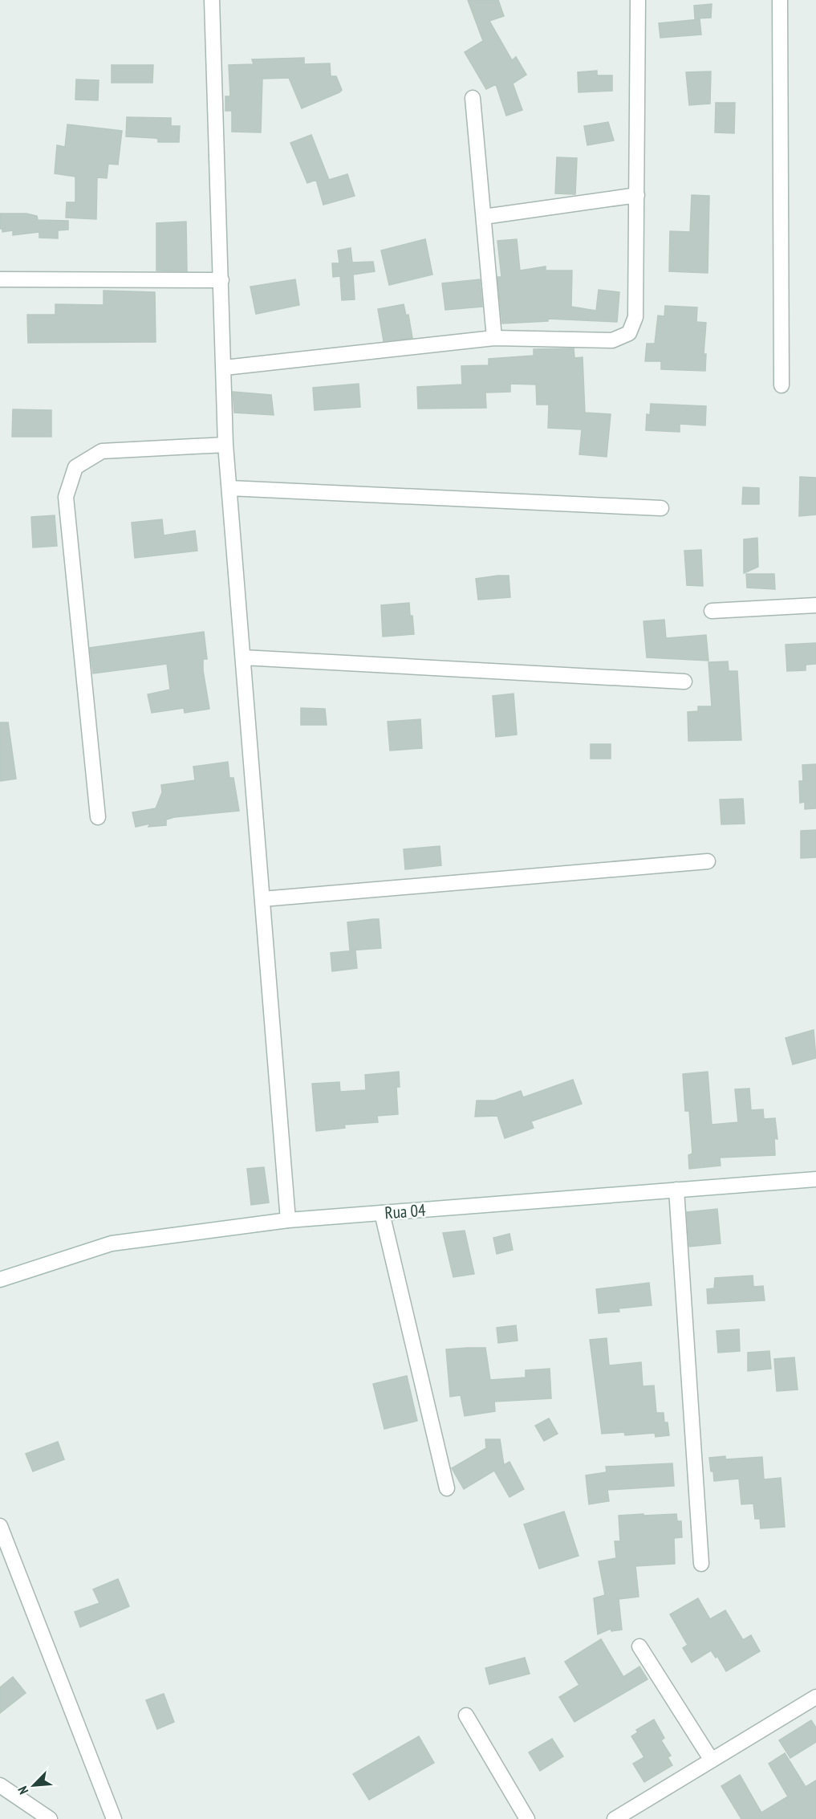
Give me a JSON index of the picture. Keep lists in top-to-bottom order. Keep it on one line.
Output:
{"streets":{"street":["Rua 04"]},"north":"bottom left"}
